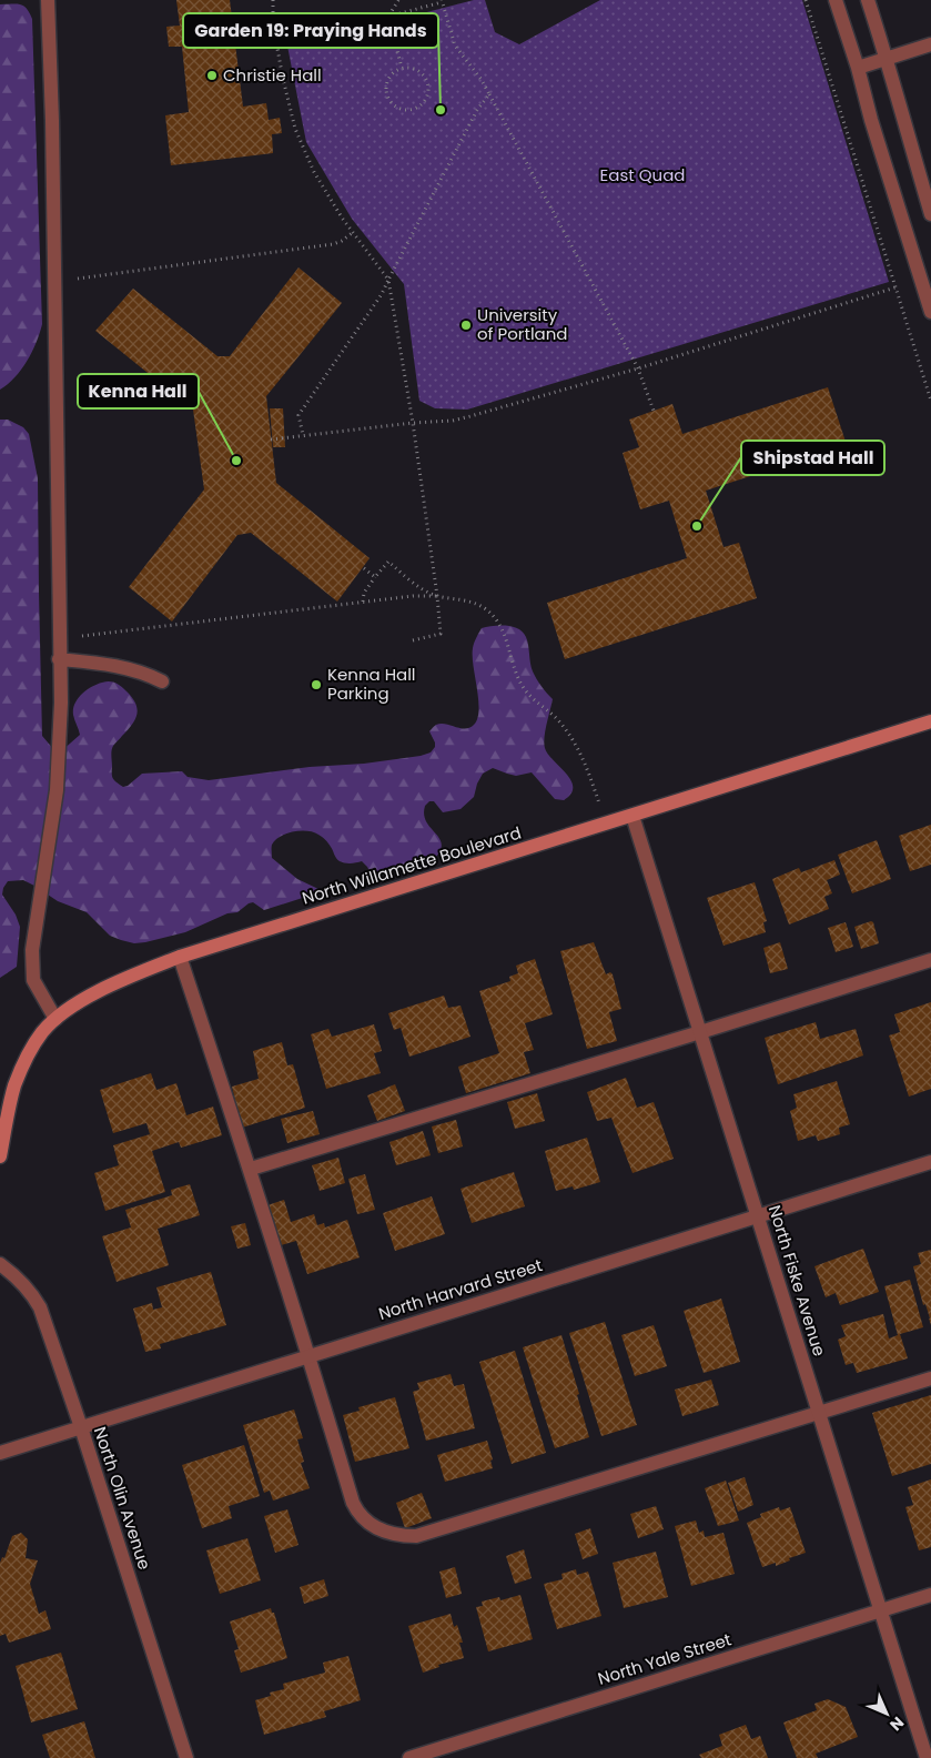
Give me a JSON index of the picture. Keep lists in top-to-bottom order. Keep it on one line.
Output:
{"streets":{"main road":["North Willamette Boulevard"],"street":["North Fiske Avenue","North Harvard Street","North Olin Avenue","North Yale Street"]},"crossings":[["North Willamette Boulevard","North Fiske Avenue"],["North Fiske Avenue","North Harvard Street"],["North Fiske Avenue","North Yale Street"],["North Harvard Street","North Olin Avenue"]],"parks":["East Quad"],"places":["Christie Hall","Garden 19: Praying Hands","University of Portland","Kenna Hall","Shipstad Hall","Kenna Hall Parking"],"north":"bottom right"}
